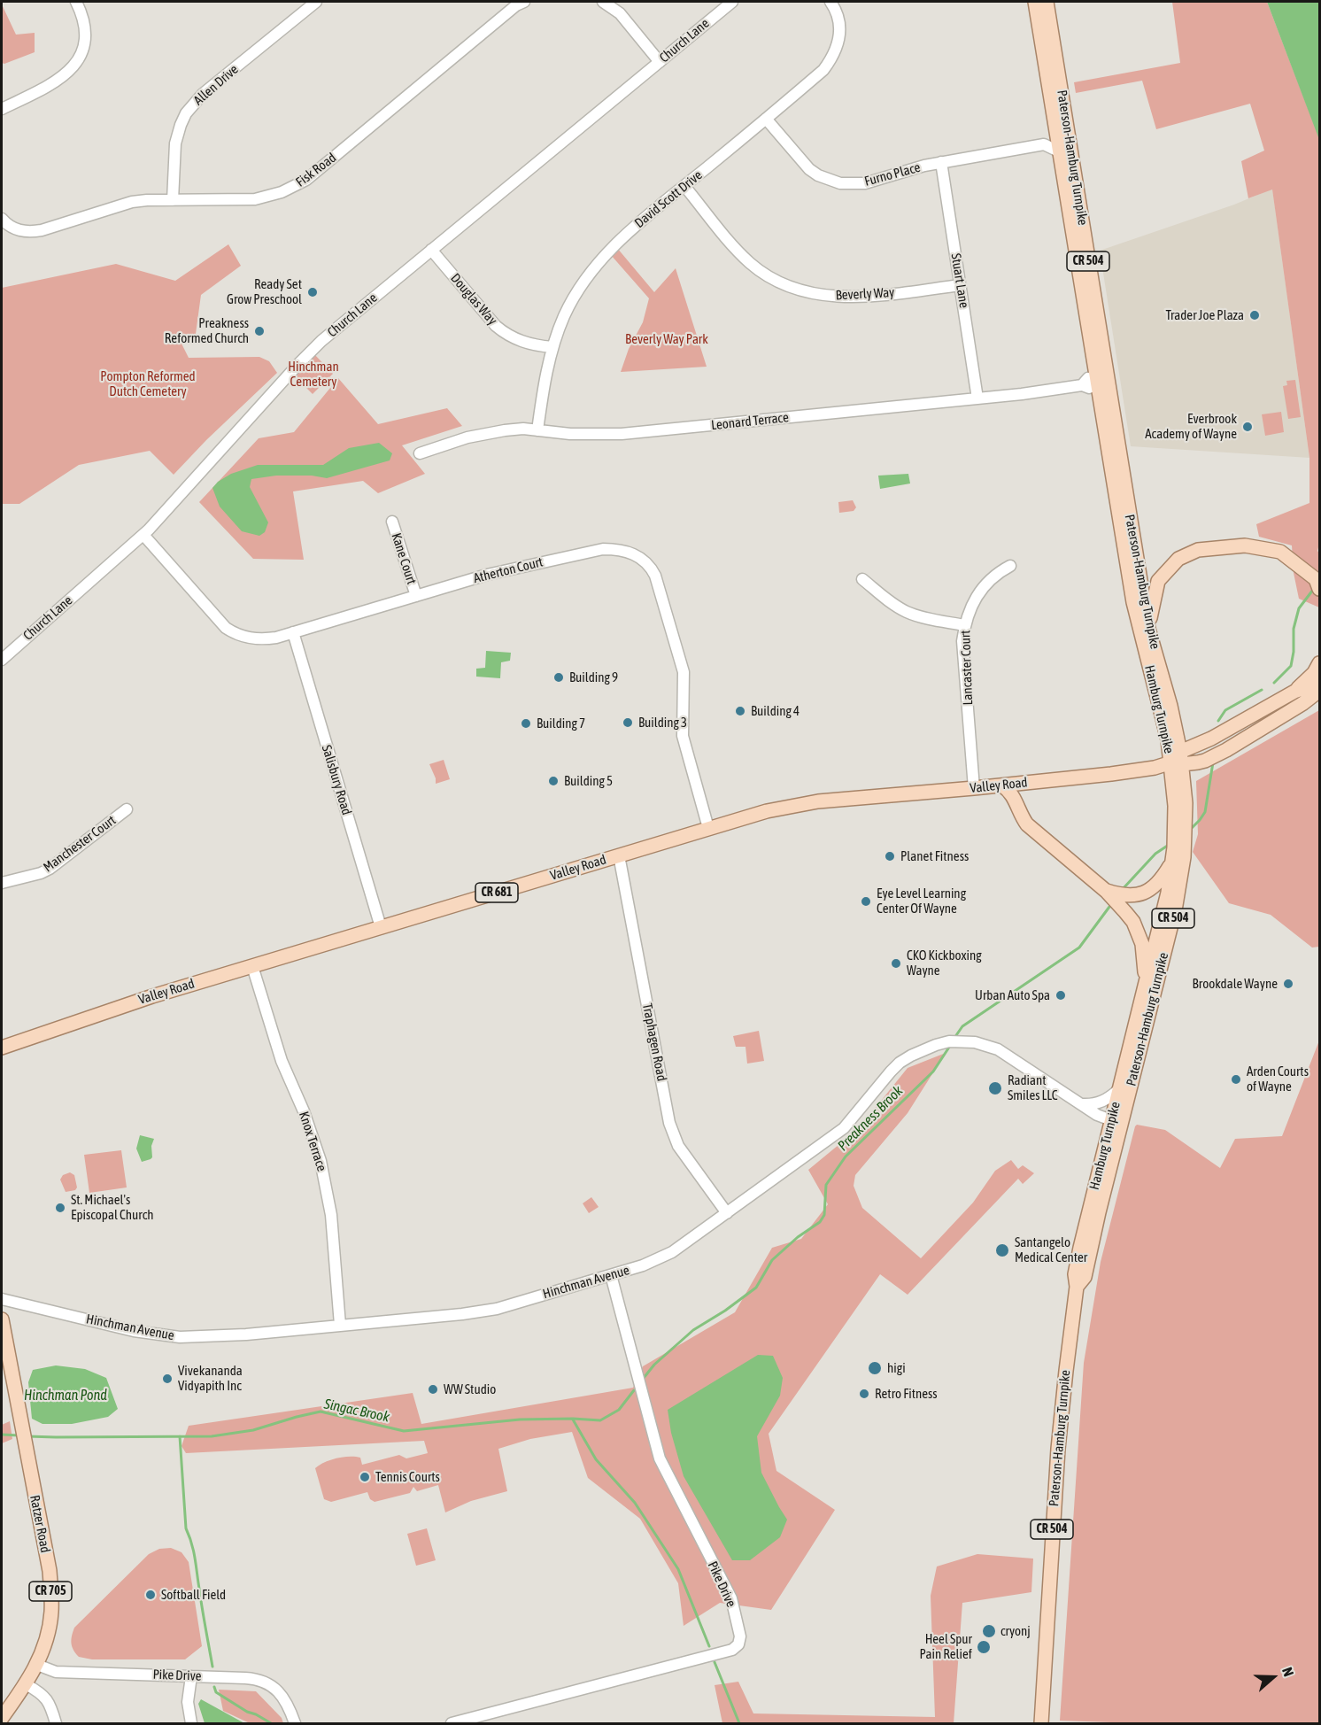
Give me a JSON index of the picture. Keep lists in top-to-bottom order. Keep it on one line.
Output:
{"streets":{"main road":["Paterson-Hamburg Turnpike","CR 504","Hamburg Turnpike","Valley Road","CR 681","Ratzer Road","CR 705"],"street":["Church Lane","Allen Drive","Fisk Road","Furno Place","David Scott Drive","Stuart Lane","Beverly Way","Douglas Way","Leonard Terrace","Kane Court","Atherton Court","Lancaster Court","Salisbury Road","Manchester Court","Traphagen Road","Knox Terrace","Hinchman Avenue","Pike Drive"]},"crossings":[["Church Lane","Douglas Way"],["Church Lane","Atherton Court"],["Allen Drive","Fisk Road"],["Paterson-Hamburg Turnpike","Hamburg Turnpike"],["Paterson-Hamburg Turnpike","Valley Road"],["Paterson-Hamburg Turnpike","Hinchman Avenue"],["Furno Place","David Scott Drive"],["Furno Place","Stuart Lane"],["David Scott Drive","Beverly Way"],["David Scott Drive","Douglas Way"],["David Scott Drive","Leonard Terrace"],["Stuart Lane","Beverly Way"],["Stuart Lane","Leonard Terrace"],["Leonard Terrace","Hamburg Turnpike"],["Kane Court","Atherton Court"],["Atherton Court","Salisbury Road"],["Atherton Court","Valley Road"],["Lancaster Court","Valley Road"],["Hamburg Turnpike","Valley Road"],["Hamburg Turnpike","Hinchman Avenue"],["Salisbury Road","Valley Road"],["Valley Road","Traphagen Road"],["Valley Road","Knox Terrace"],["Traphagen Road","Hinchman Avenue"],["Knox Terrace","Hinchman Avenue"],["Hinchman Avenue","Pike Drive"],["Ratzer Road","Pike Drive"]],"water":["Preakness Brook","Hinchman Pond","Singac Brook"],"parks":["Beverly Way Park","Hinchman Cemetery","Pompton Reformed Dutch Cemetery"],"places":["Ready Set Grow Preschool","Trader Joe Plaza","Preakness Reformed Church","Everbrook Academy of Wayne","Building 9","Building 4","Building 3","Building 7","Building 5","Planet Fitness","Eye Level Learning Center Of Wayne","CKO Kickboxing Wayne","Brookdale Wayne","Urban Auto Spa","Arden Courts of Wayne","Radiant Smiles LLC","St. Michael's Episcopal Church","Santangelo Medical Center","higi","Vivekananda Vidyapith Inc","WW Studio","Retro Fitness","Tennis Courts","Softball Field","cryonj","Heel Spur Pain Relief"],"north":"right"}
